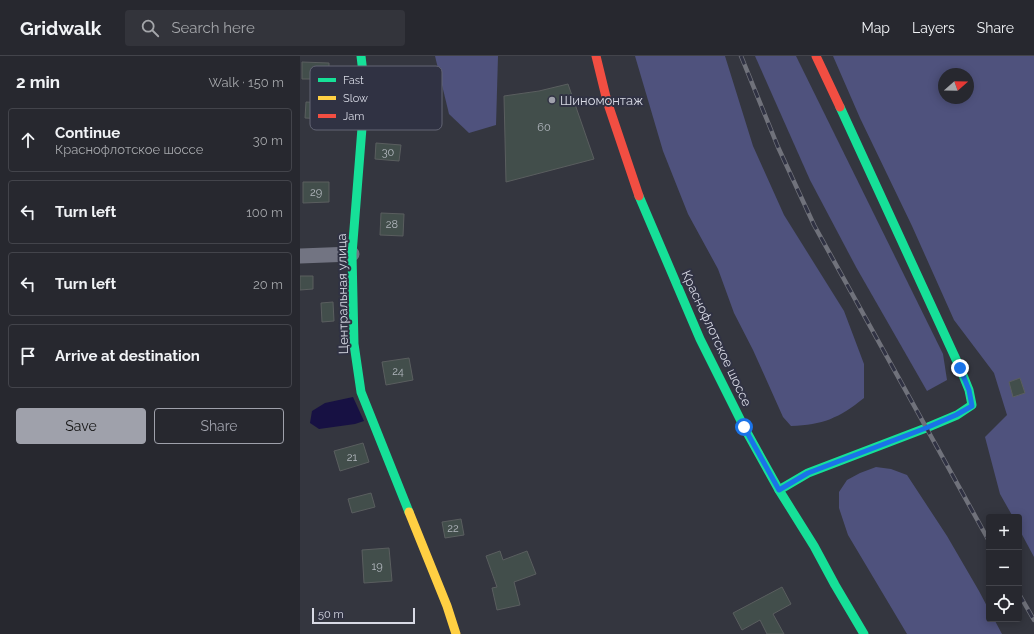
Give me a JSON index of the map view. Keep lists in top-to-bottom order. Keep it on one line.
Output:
{"streets":{"street":["Центральная улица","Краснофлотское шоссе"]},"places":["Шиномонтаж"],"house_numbers":["60","30","29","28","24","21","22","19"],"legend":["Fast","Slow","Jam"],"scale_bar":"50 m","north":"right","page":{"header":"Gridwalk","search":"Search here","nav":["Map","Layers","Share"],"heading":["2 min","Walk · 150 m"],"list":[["Continue","Краснофлотское шоссе","30 m"],["Turn left","100 m"],["Turn left","20 m"],"Arrive at destination"],"buttons":["Save","Share"],"map_buttons":["+","−"],"scale":"50 m"}}
